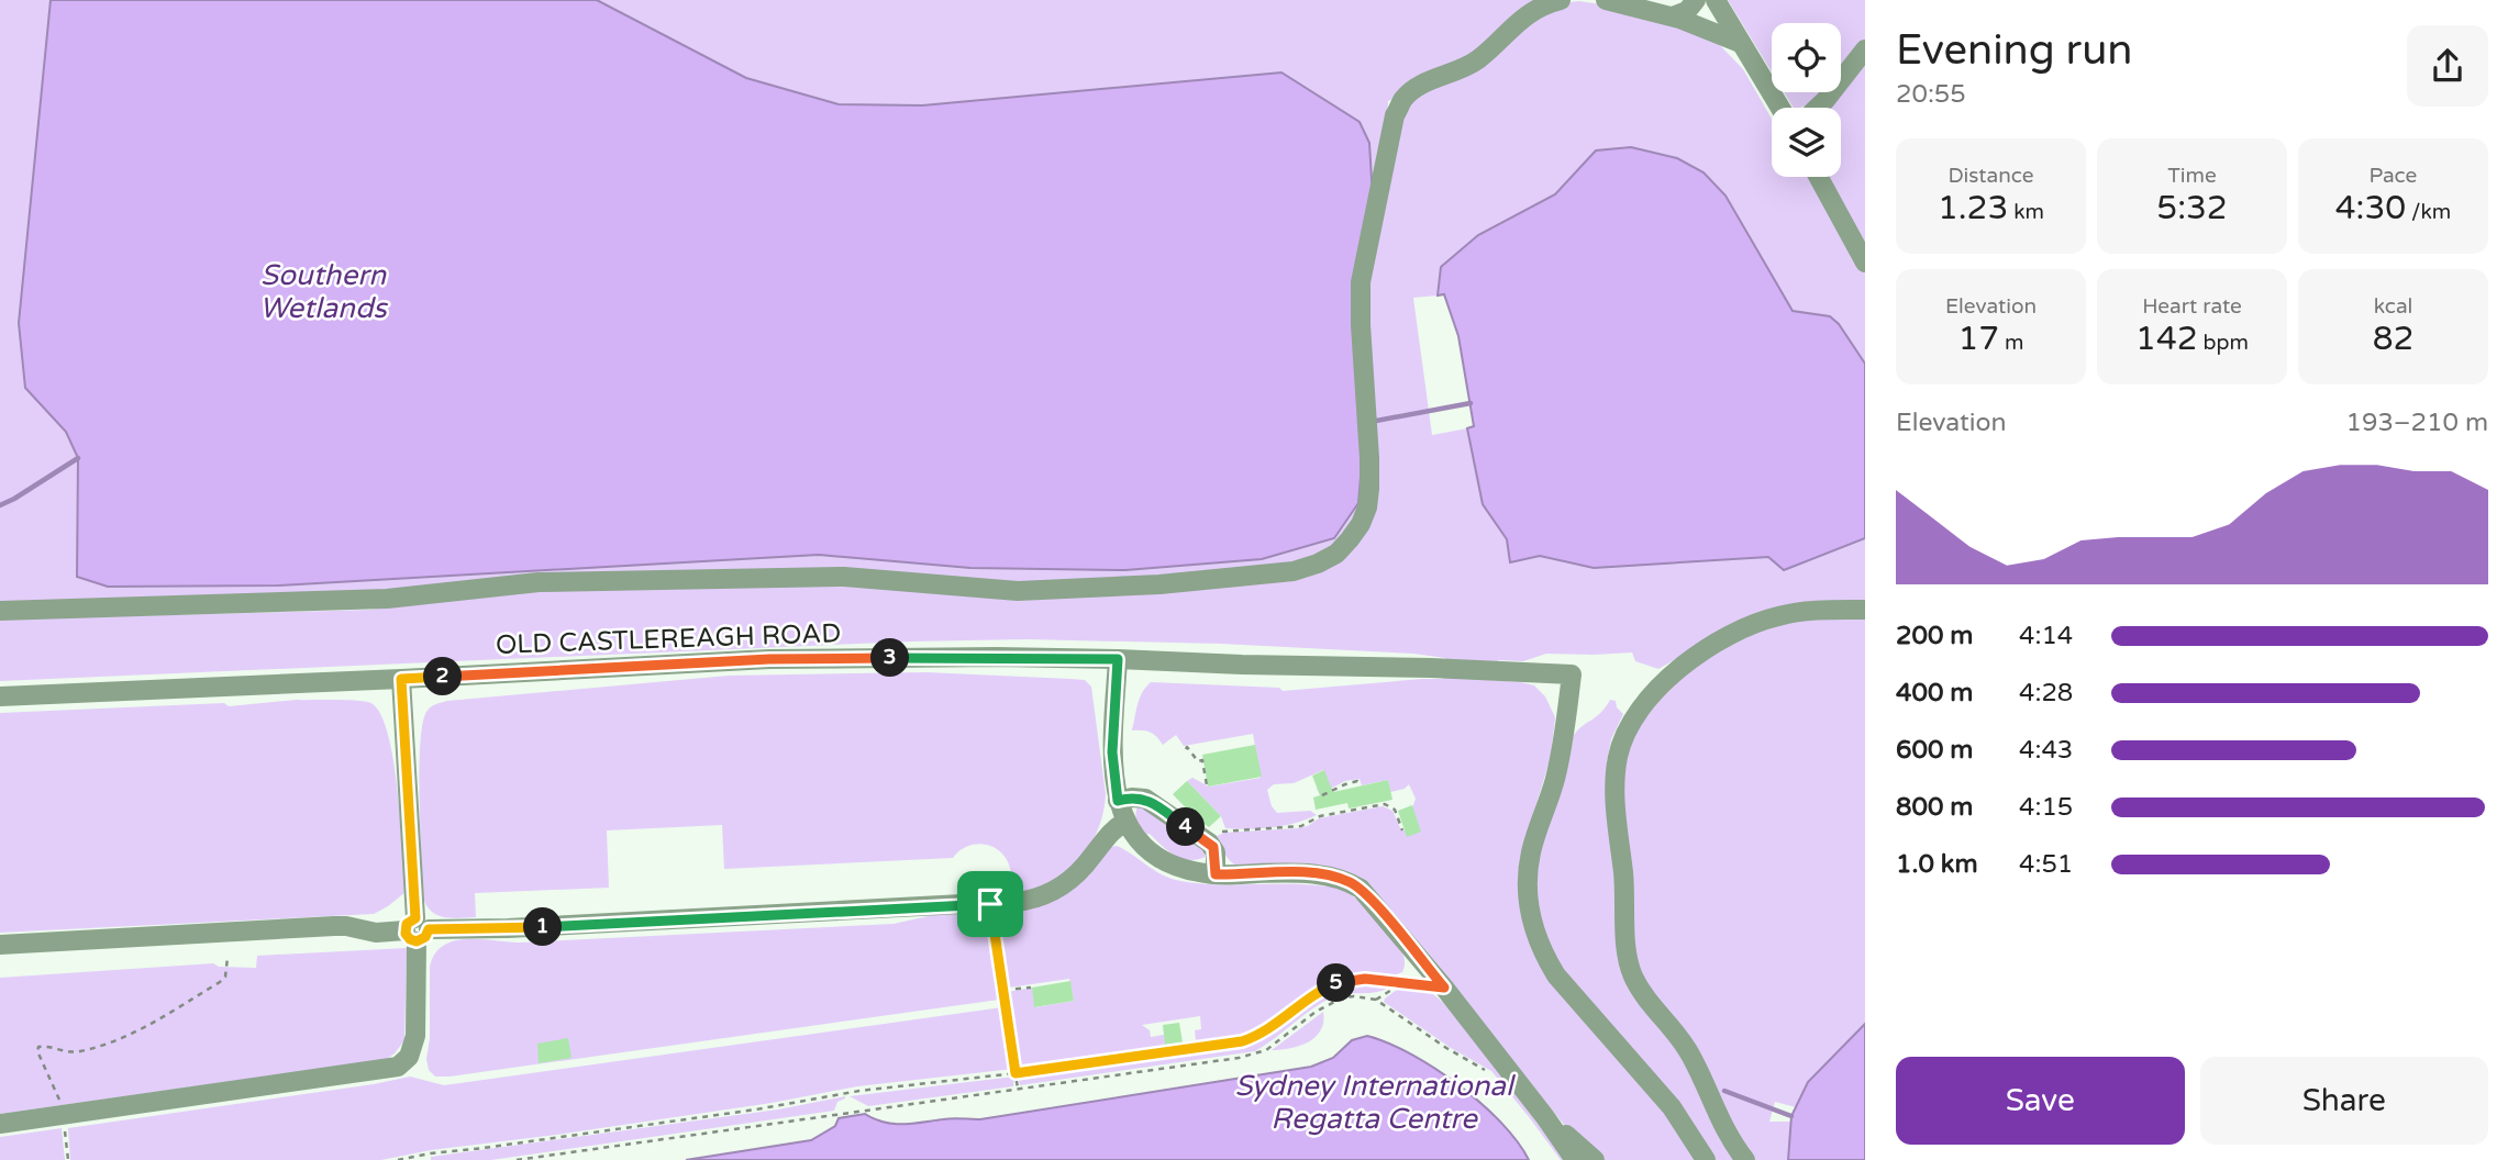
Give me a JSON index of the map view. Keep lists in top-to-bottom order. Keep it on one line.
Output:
{"streets":{"street":["OLD CASTLEREAGH ROAD"]},"water":["Southern Wetlands","Sydney International Regatta Centre"],"page":{"heading":["Evening run","20:55"],"stats":[["Distance","1.23 km"],["Time","5:32"],["Pace","4:30 /km"],["Elevation","17 m"],["Heart rate","142 bpm"],["kcal","82"]],"chart":["Elevation","193–210 m"],"list":[{"name":"200 m","note":"4:14"},{"name":"400 m","note":"4:28"},{"name":"600 m","note":"4:43"},{"name":"800 m","note":"4:15"},{"name":"1.0 km","note":"4:51"}],"pins":["3","2","4","1","5"],"buttons":["Save","Share"]}}
